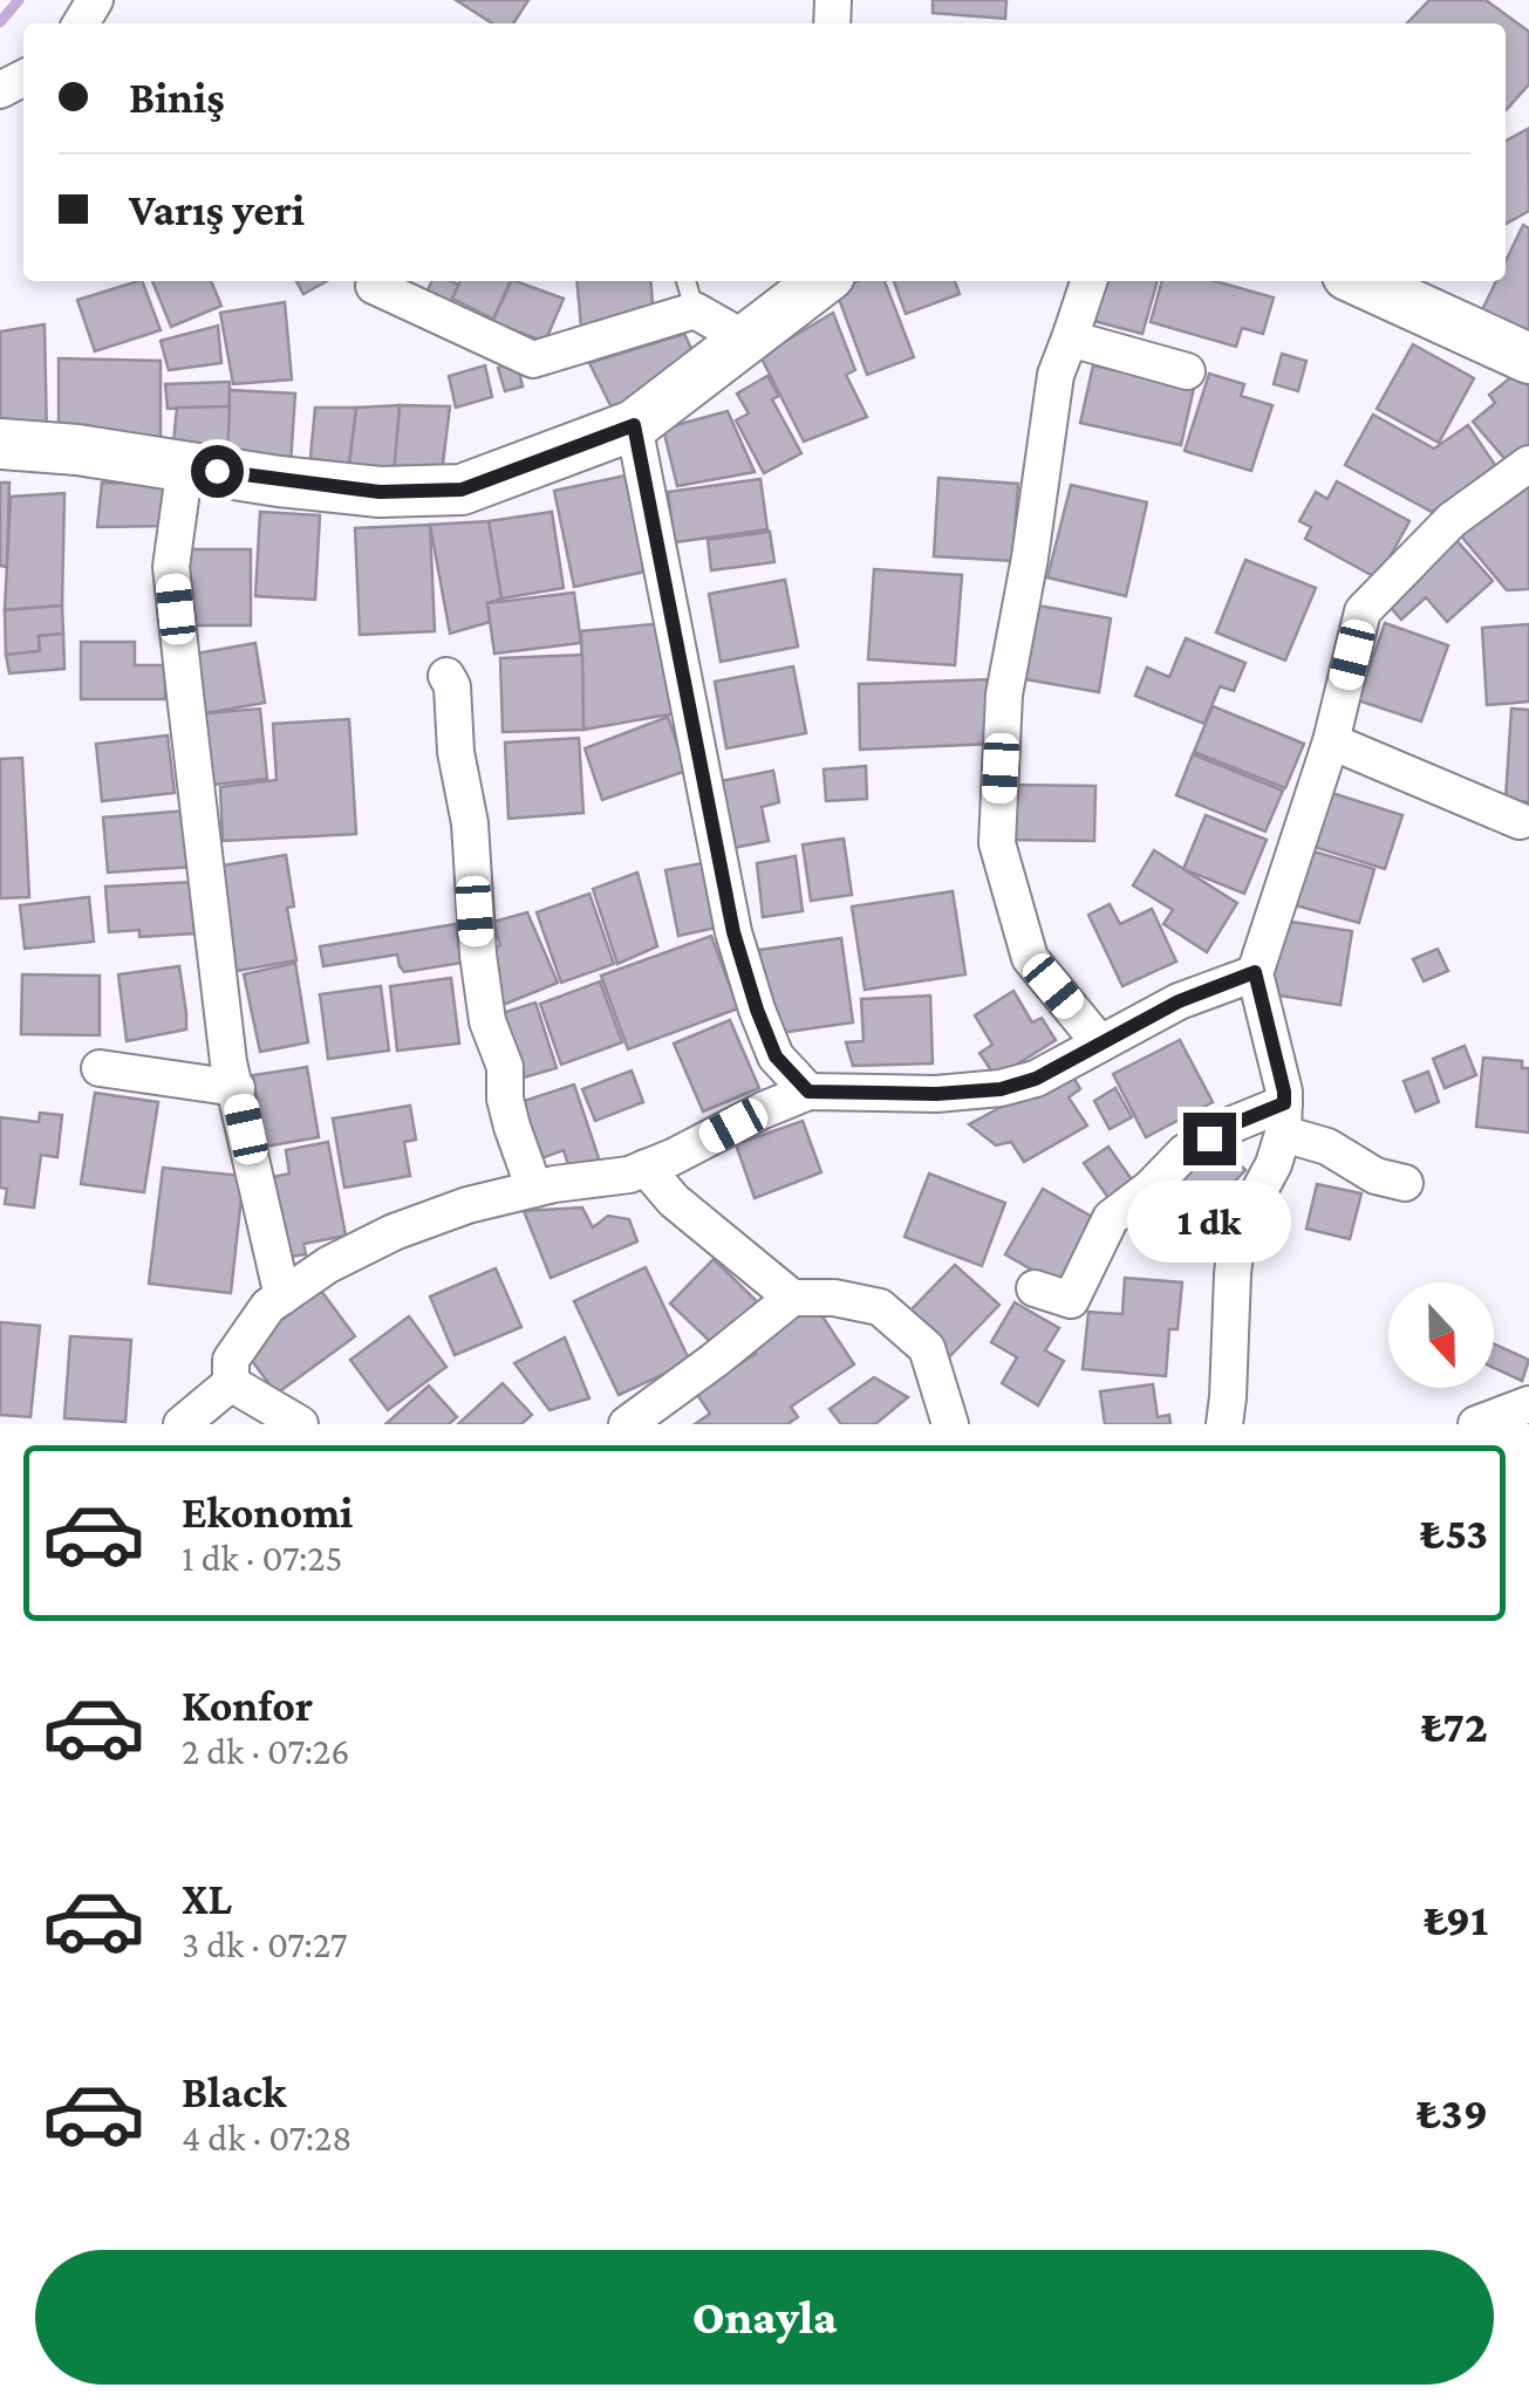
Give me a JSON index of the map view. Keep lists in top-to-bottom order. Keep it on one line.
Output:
{"north":"bottom","page":{"banner":["Biniş","Varış yeri"],"bubble":"1 dk","list":[{"name":"Ekonomi","note":"1 dk · 07:25","value":"₺53"},{"name":"Konfor","note":"2 dk · 07:26","value":"₺72"},{"name":"XL","note":"3 dk · 07:27","value":"₺91"},{"name":"Black","note":"4 dk · 07:28","value":"₺39"}],"buttons":"Onayla"}}
